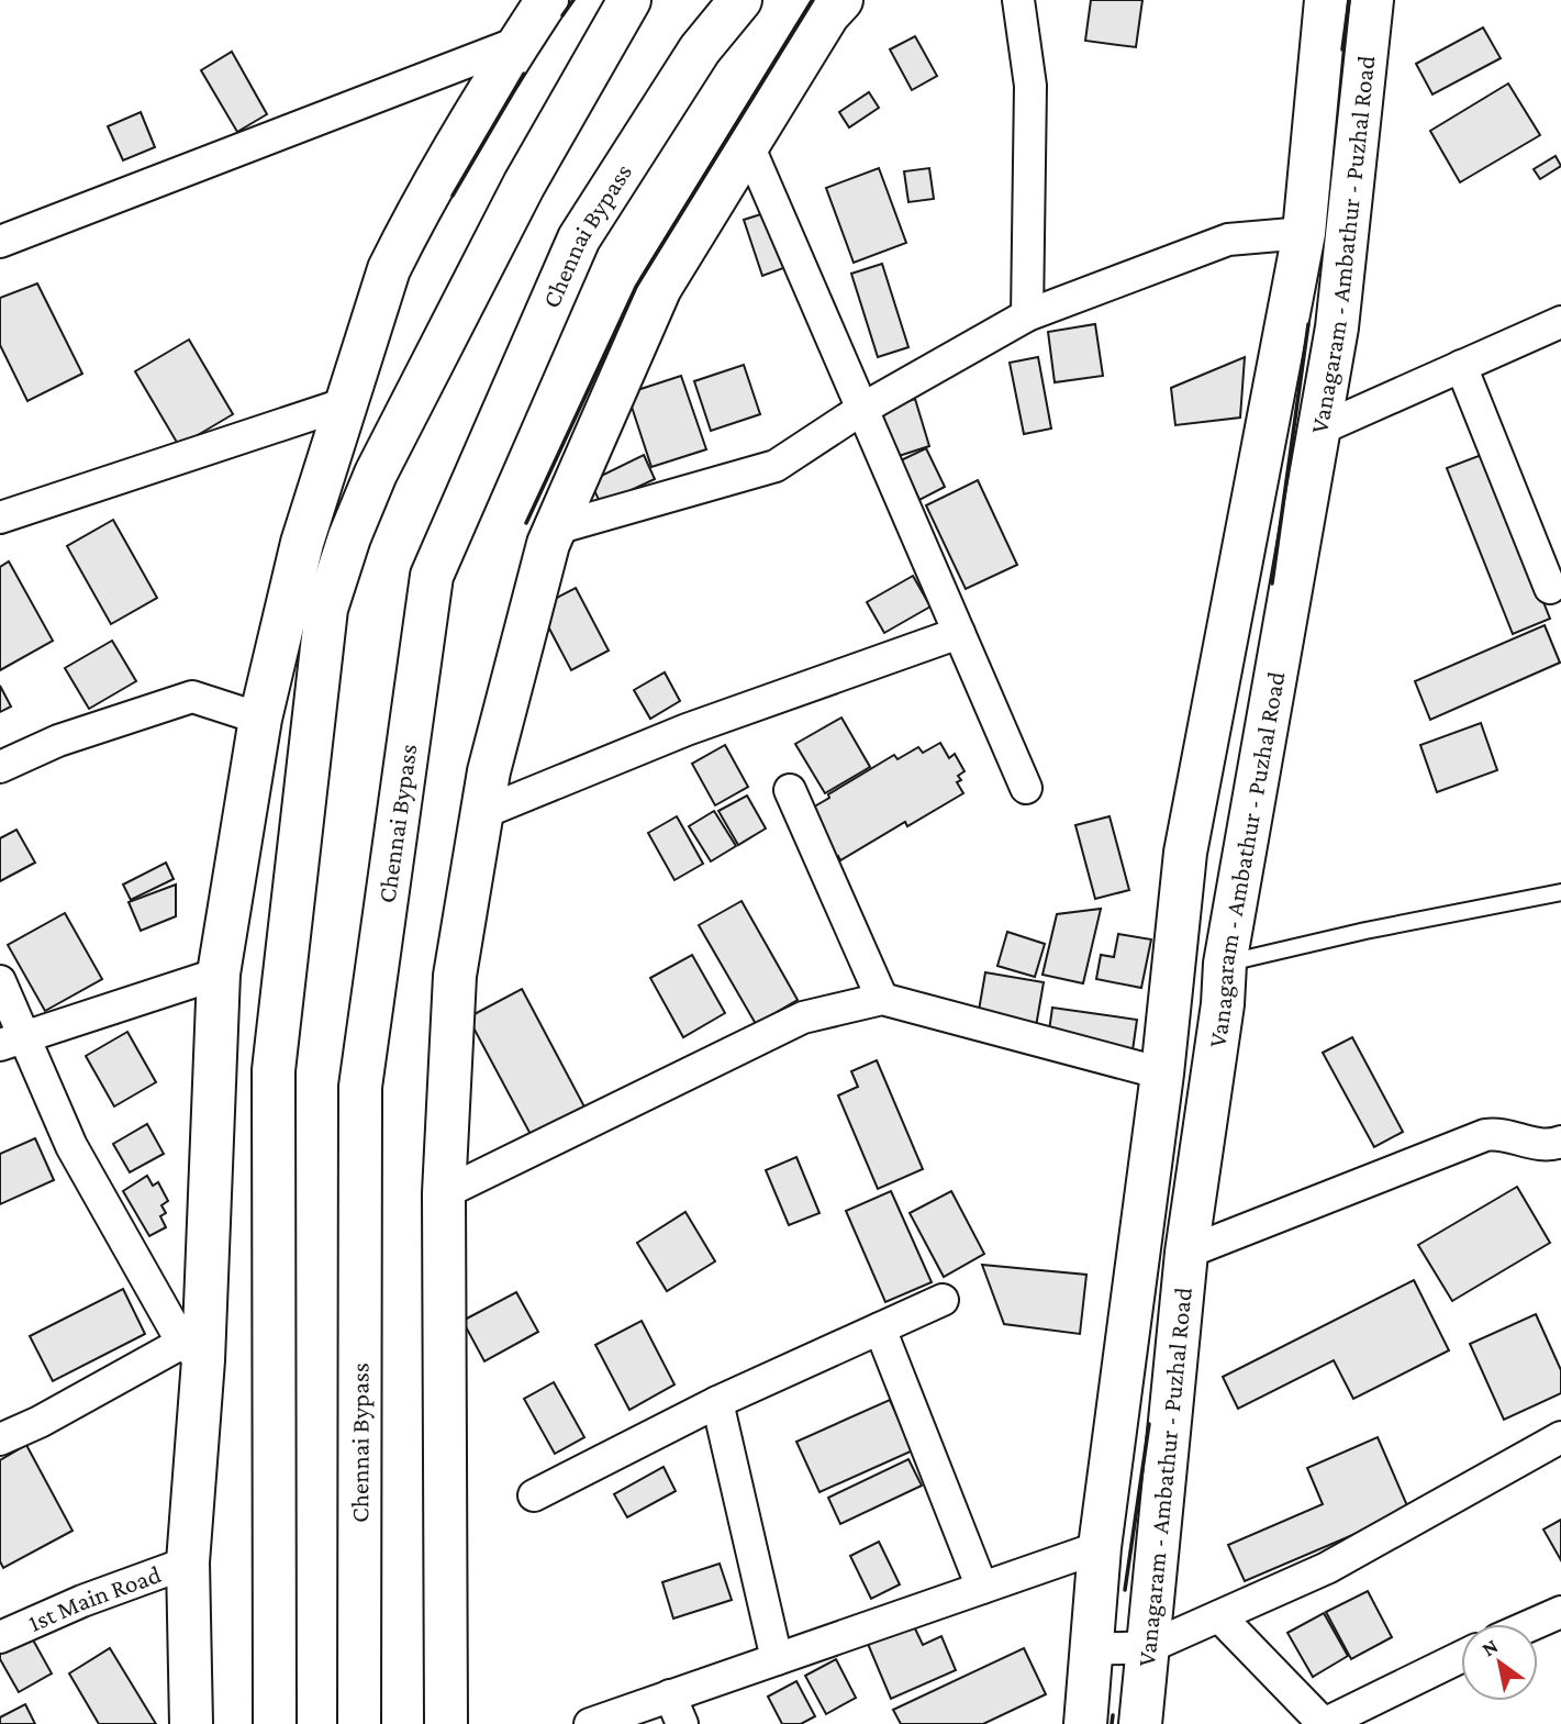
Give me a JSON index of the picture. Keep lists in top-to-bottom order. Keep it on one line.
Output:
{"streets":{"main road":["Chennai Bypass","Vanagaram - Ambathur - Puzhal Road"],"street":["1st Main Road"]},"north":"top left"}
